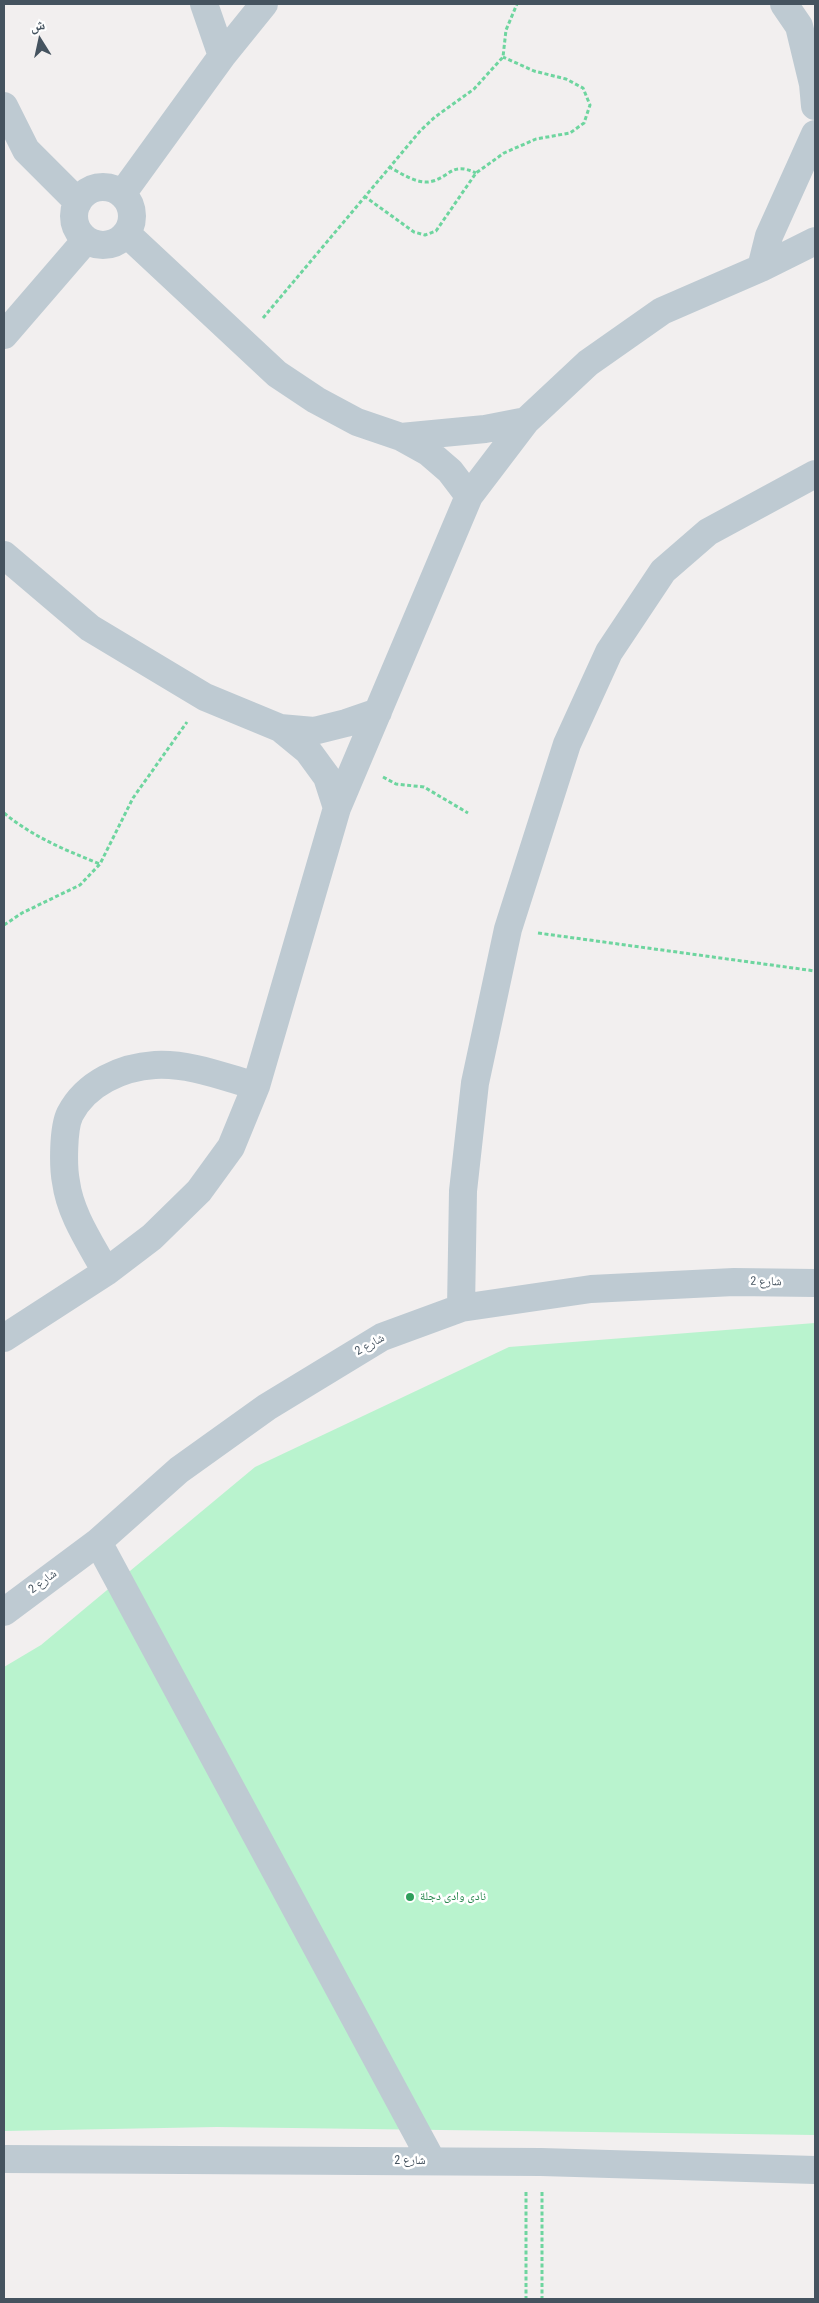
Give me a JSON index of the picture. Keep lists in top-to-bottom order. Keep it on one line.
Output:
{"streets":{"street":["شارع 2"]},"places":["نادى وادى دجلة"],"north":"top"}
